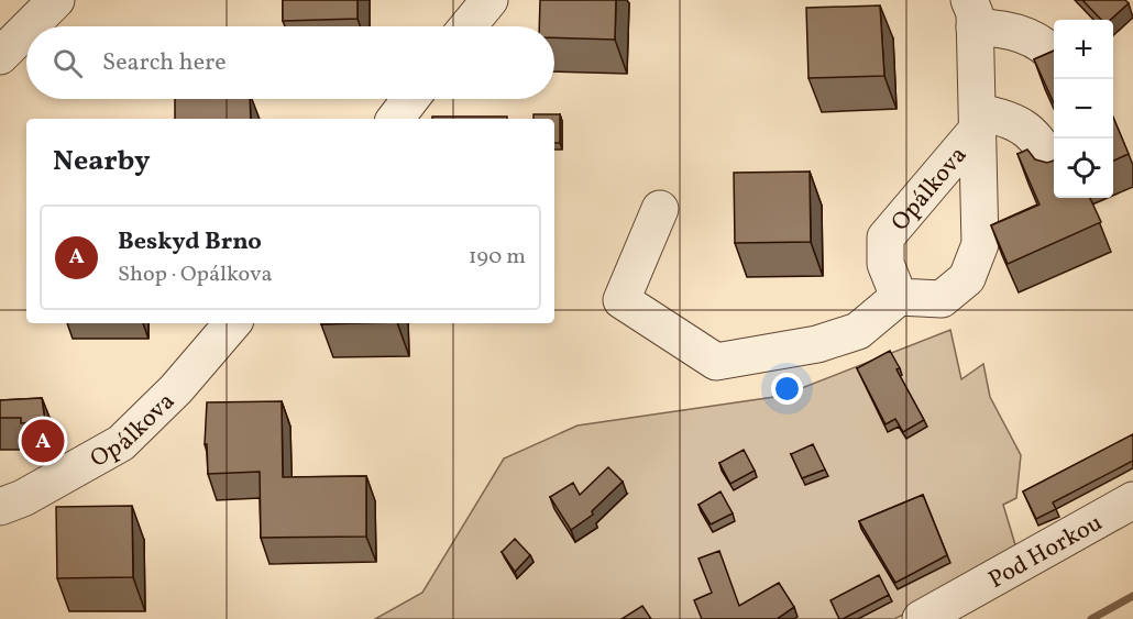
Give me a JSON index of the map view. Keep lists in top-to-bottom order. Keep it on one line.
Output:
{"streets":{"street":["Opálkova","Pod Horkou"]},"page":{"map_buttons":["+","−"],"search":"Search here","heading":"Nearby","list":[{"mark":"A","name":"Beskyd Brno","note":"Shop · Opálkova","value":"190 m"}],"pins":"A"}}
